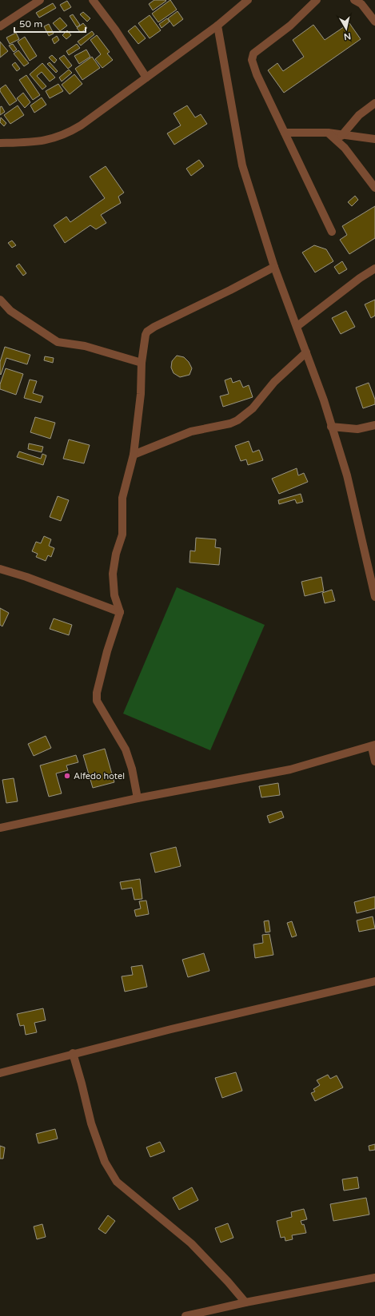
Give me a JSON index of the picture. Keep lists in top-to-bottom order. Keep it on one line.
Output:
{"places":["Alfedo hotel"],"scale_bar":"50 m","north":"bottom"}
